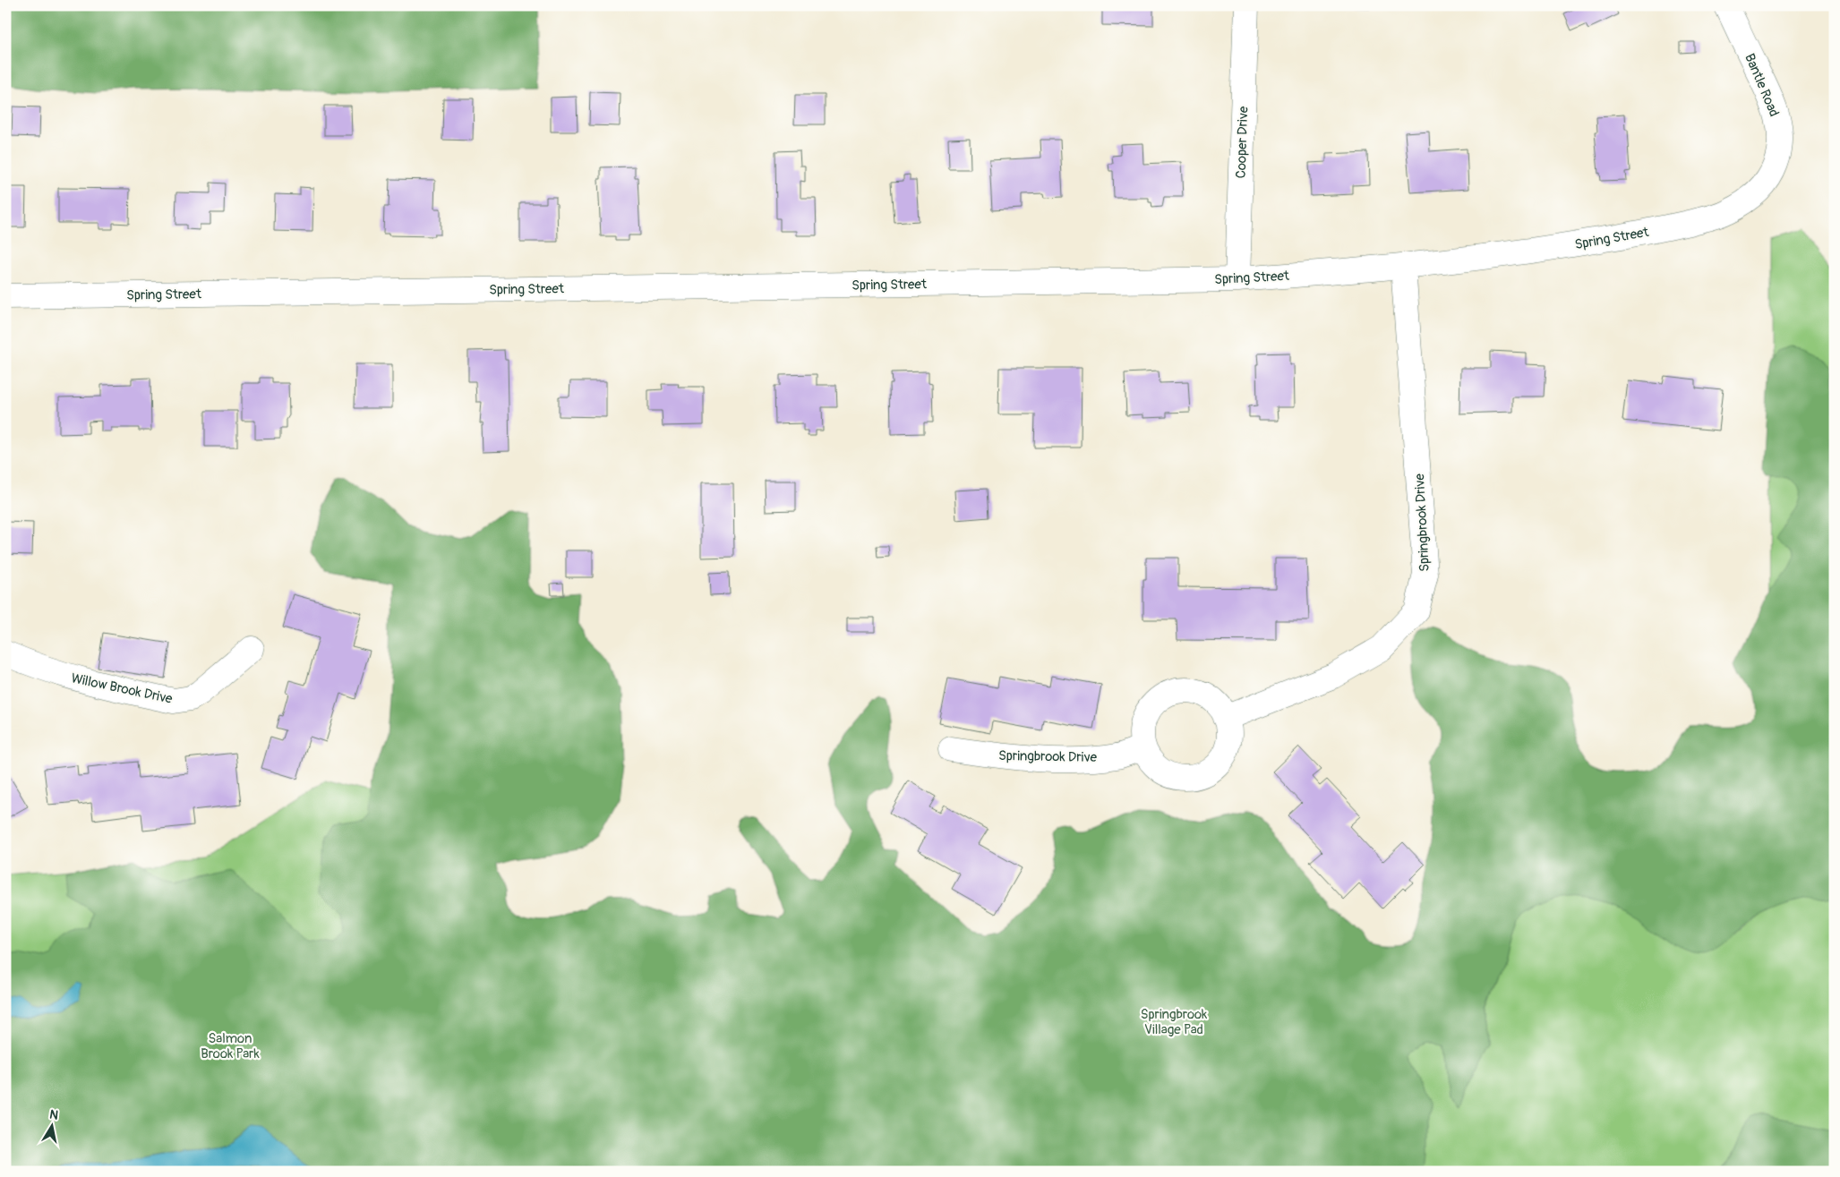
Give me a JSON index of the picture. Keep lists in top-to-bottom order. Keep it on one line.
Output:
{"streets":{"street":["Bantle Road","Cooper Drive","Spring Street","Springbrook Drive","Willow Brook Drive"]},"crossings":[["Bantle Road","Spring Street"],["Cooper Drive","Spring Street"],["Spring Street","Springbrook Drive"]],"parks":["Springbrook Village Pad","Salmon Brook Park"],"north":"top"}
